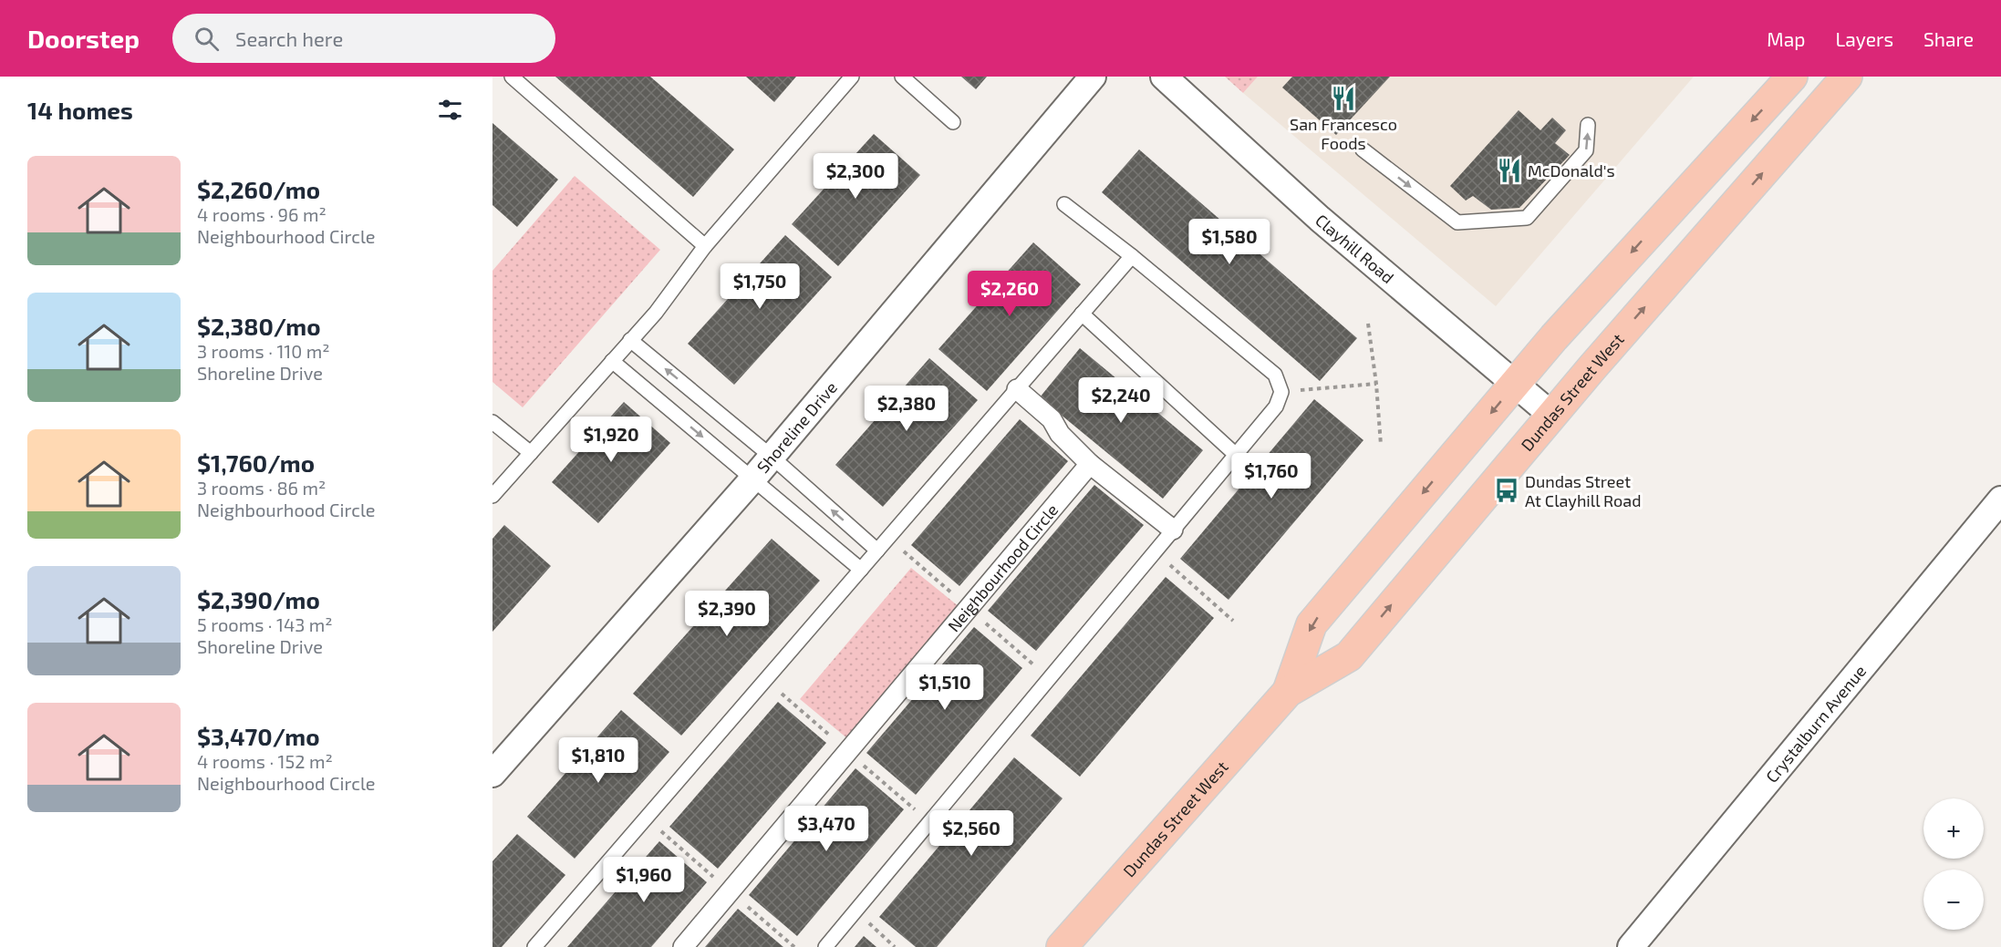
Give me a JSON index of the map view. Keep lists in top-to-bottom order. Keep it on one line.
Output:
{"streets":{"main road":["Dundas Street West"],"street":["Clayhill Road","Shoreline Drive","Neighbourhood Circle","Crystalburn Avenue"]},"crossings":[["Clayhill Road","Dundas Street West"]],"places":{"restaurant":["San Francesco Foods","McDonald's"],"bus stop":["Dundas Street At Clayhill Road"]},"page":{"header":"Doorstep","search":"Search here","nav":["Map","Layers","Share"],"heading":"14 homes","list":[{"name":"$2,260/mo","note":"4 rooms · 96 m² · Neighbourhood Circle"},{"name":"$2,380/mo","note":"3 rooms · 110 m² · Shoreline Drive"},{"name":"$1,760/mo","note":"3 rooms · 86 m² · Neighbourhood Circle"},{"name":"$2,390/mo","note":"5 rooms · 143 m² · Shoreline Drive"},{"name":"$3,470/mo","note":"4 rooms · 152 m² · Neighbourhood Circle"}],"price":["$2,300","$1,580","$1,750","$2,260","$2,240","$2,380","$1,920","$1,760","$2,390","$1,510","$1,810","$3,470","$2,560","$1,960"],"map_buttons":["+","−"]}}
